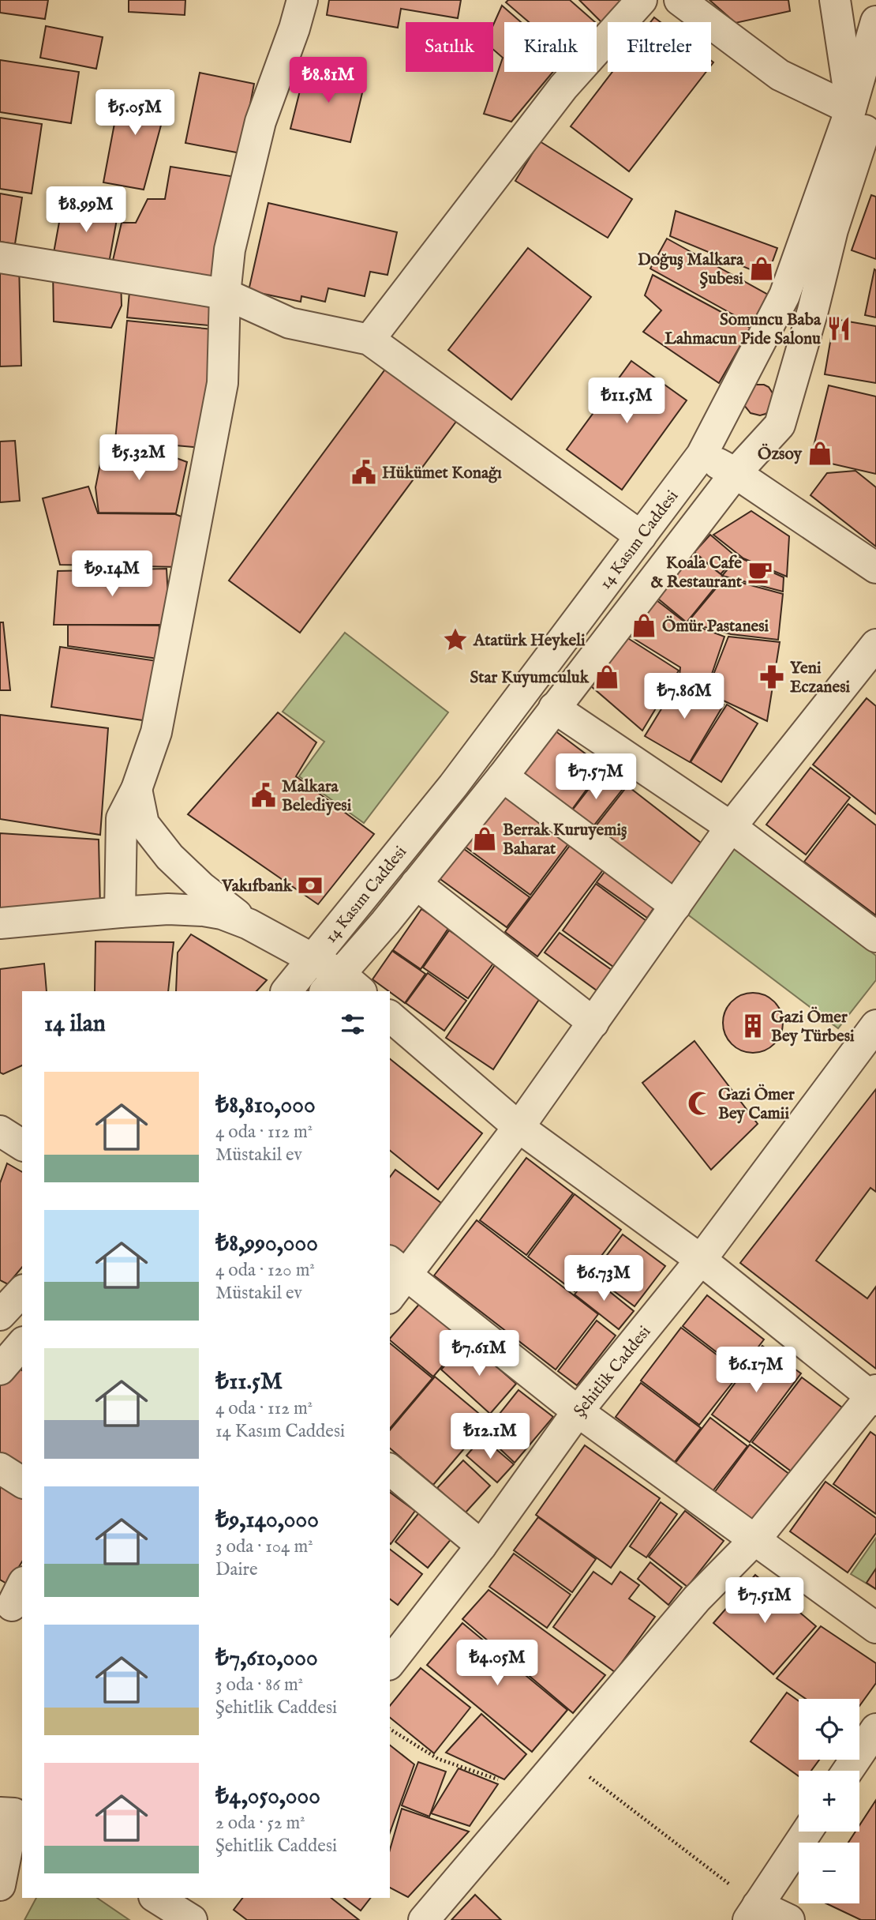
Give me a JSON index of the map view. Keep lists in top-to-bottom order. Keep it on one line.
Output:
{"streets":{"street":["14 Kasım Caddesi","Şehitlik Caddesi"]},"places":{"shop":["Doğuş Malkara Şubesi","Özsoy","Ömür Pastanesi","Star Kuyumculuk","Berrak Kuruyemiş Baharat"],"restaurant":["Somuncu Baba Lahmacun Pide Salonu"],"public building":["Hükümet Konağı","Malkara Belediyesi"],"cafe":["Koala Cafe & Restaurant"],"place":["Atatürk Heykeli"],"pharmacy":["Yeni Eczanesi"],"bank":["Vakıfbank"],"building":["Gazi Ömer Bey Türbesi"],"mosque":["Gazi Ömer Bey Camii"]},"page":{"chip":["Satılık","Kiralık","Filtreler"],"price":["₺8.81M","₺5.05M","₺8.99M","₺11.5M","₺5.32M","₺9.14M","₺7.86M","₺7.57M","₺6.73M","₺7.61M","₺6.17M","₺12.1M","₺7.51M","₺4.05M"],"heading":"14 ilan","list":[{"name":"₺8,810,000","note":"4 oda · 112 m² · Müstakil ev"},{"name":"₺8,990,000","note":"4 oda · 120 m² · Müstakil ev"},{"name":"₺11.5M","note":"4 oda · 112 m² · 14 Kasım Caddesi"},{"name":"₺9,140,000","note":"3 oda · 104 m² · Daire"},{"name":"₺7,610,000","note":"3 oda · 86 m² · Şehitlik Caddesi"},{"name":"₺4,050,000","note":"2 oda · 52 m² · Şehitlik Caddesi"}],"map_buttons":["+","−"]}}
